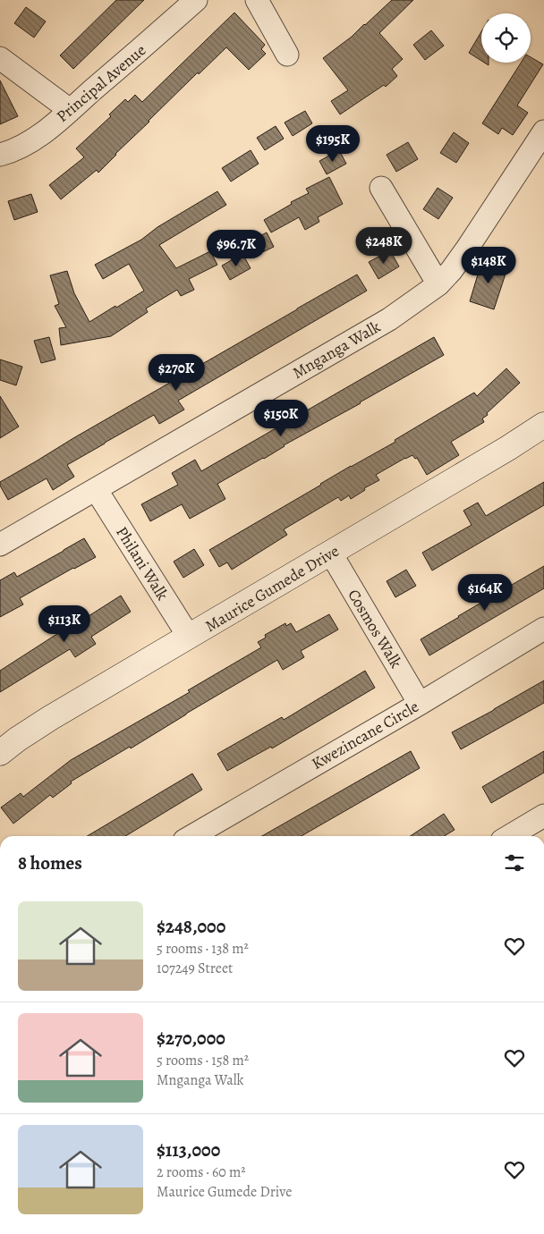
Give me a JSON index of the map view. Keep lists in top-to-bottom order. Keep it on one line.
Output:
{"streets":{"street":["Principal Avenue","Mnganga Walk","Philani Walk","Maurice Gumede Drive","Cosmos Walk","Kwezincane Circle"]},"crossings":[["Mnganga Walk","Philani Walk"],["Philani Walk","Maurice Gumede Drive"],["Maurice Gumede Drive","Cosmos Walk"],["Cosmos Walk","Kwezincane Circle"]],"page":{"price":["$195K","$248K","$96.7K","$148K","$270K","$150K","$164K","$113K"],"heading":"8 homes","list":[{"name":"$248,000","note":"5 rooms · 138 m² · 107249 Street"},{"name":"$270,000","note":"5 rooms · 158 m² · Mnganga Walk"},{"name":"$113,000","note":"2 rooms · 60 m² · Maurice Gumede Drive"}]}}
